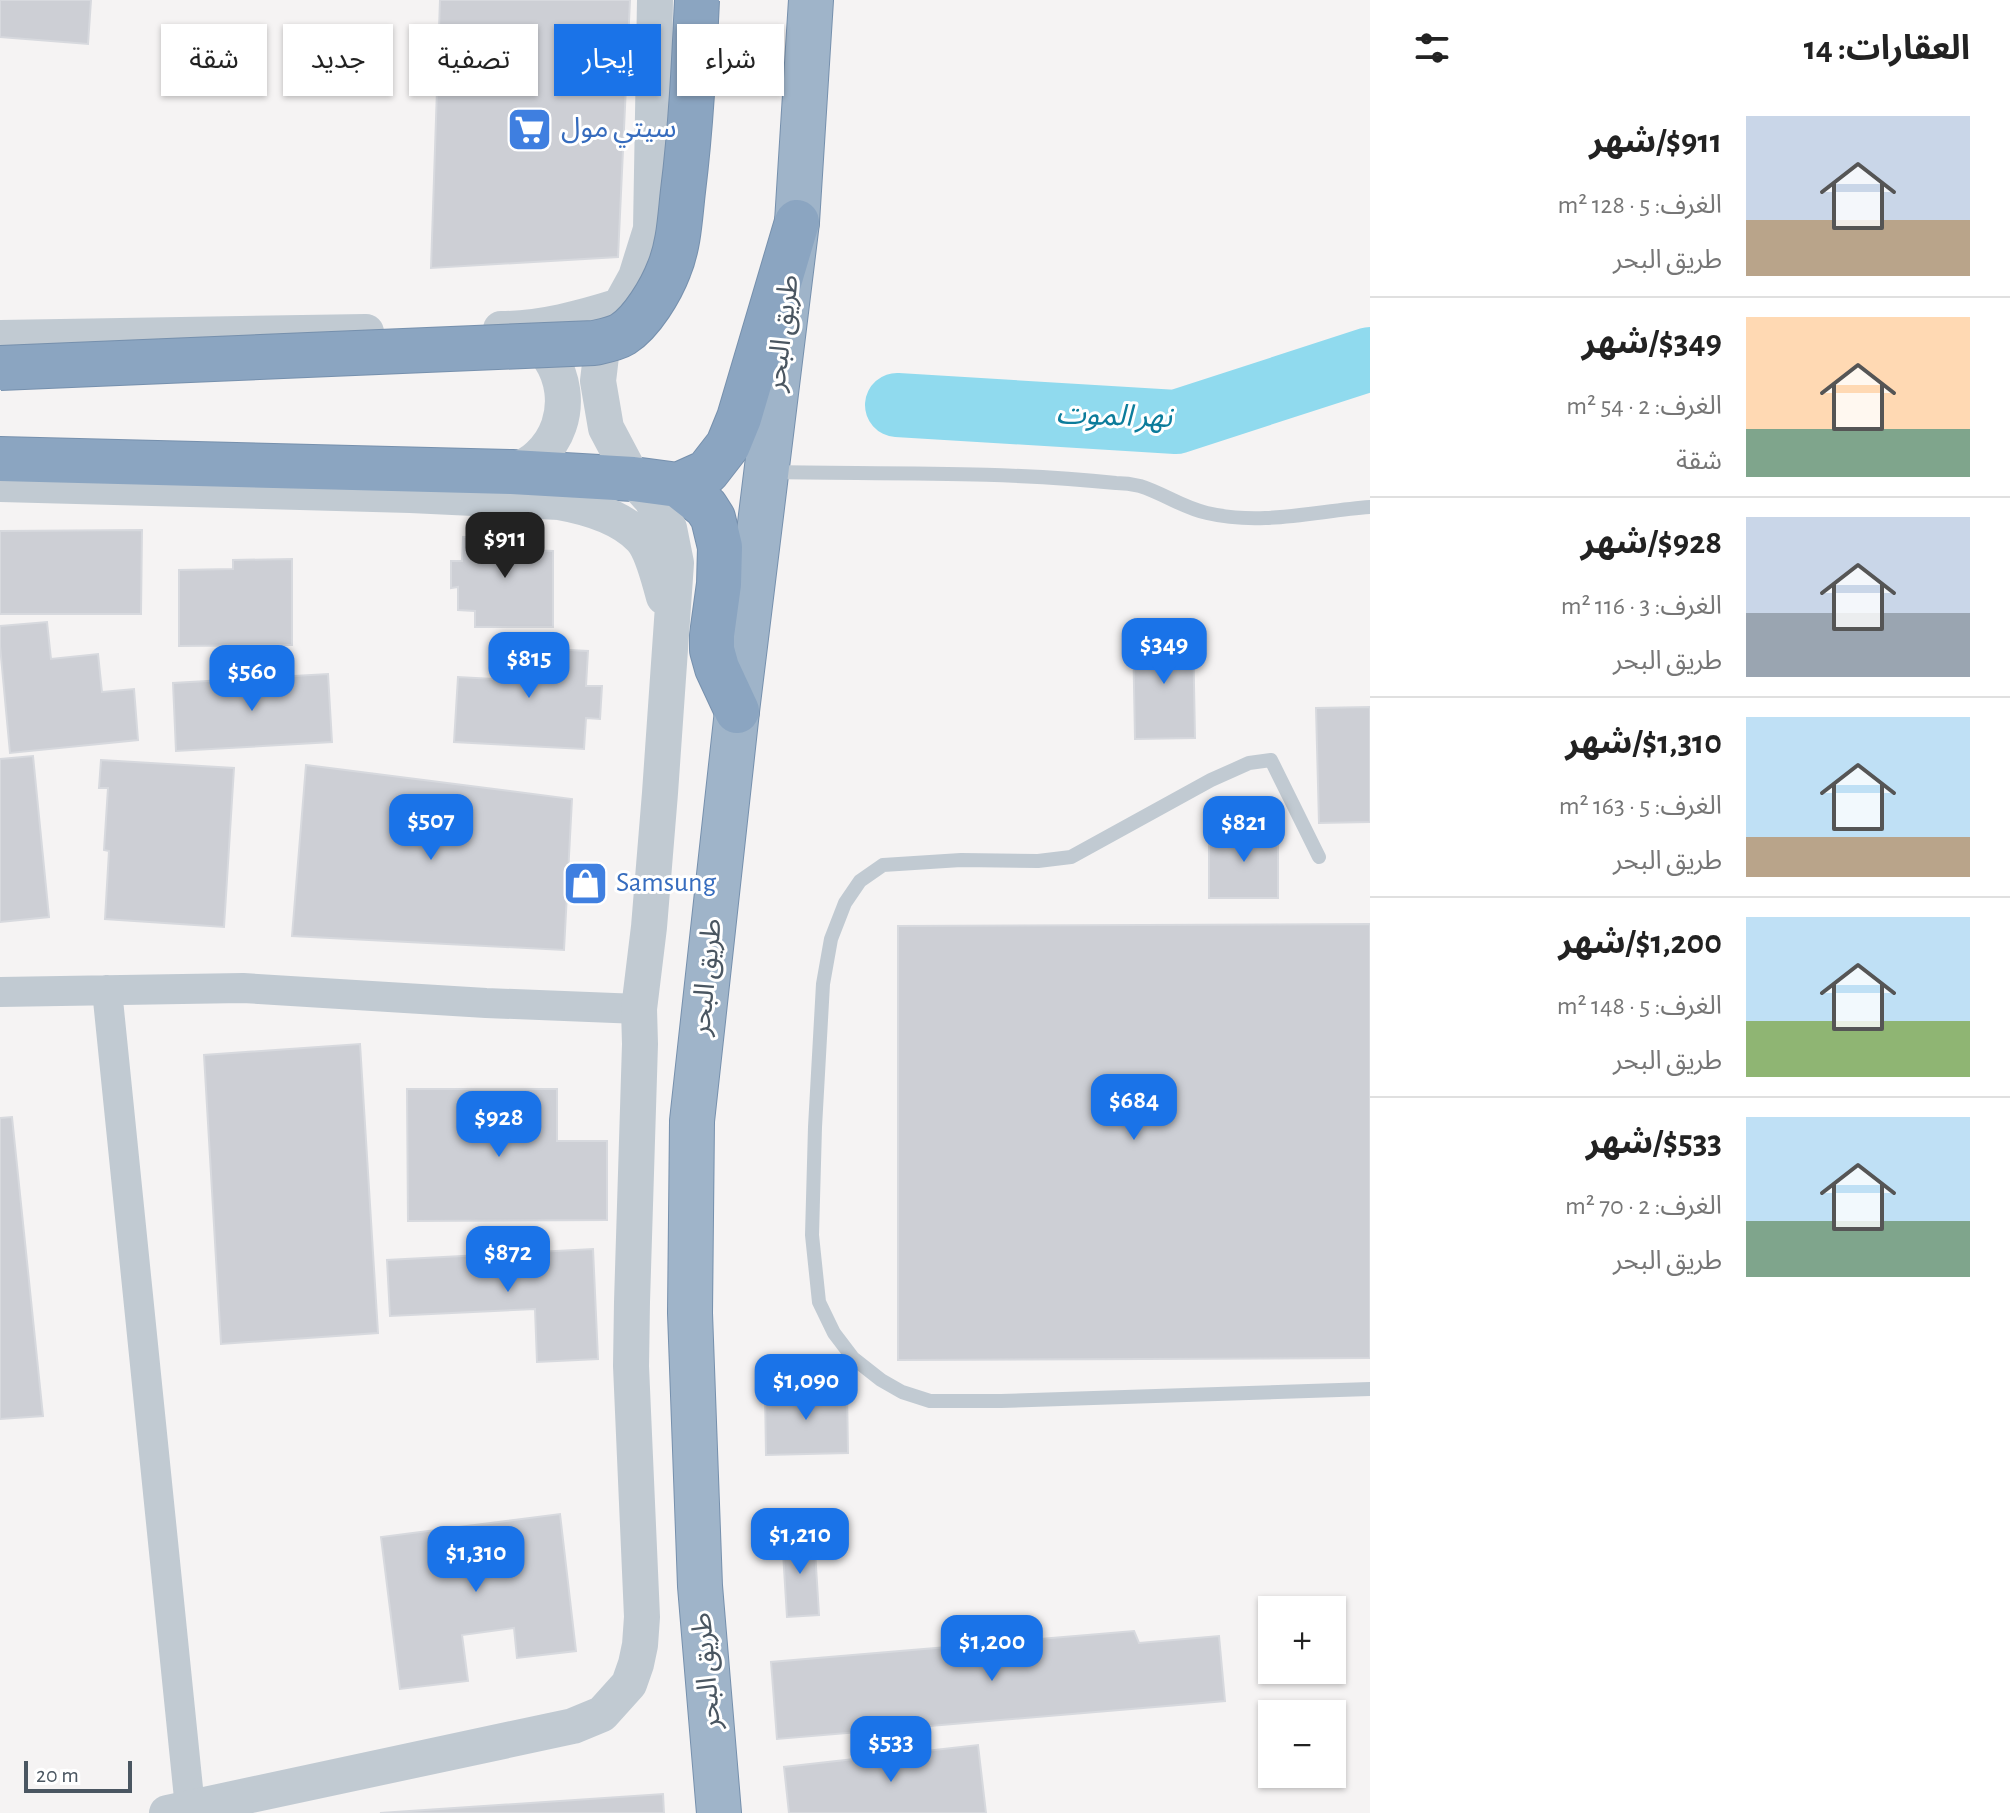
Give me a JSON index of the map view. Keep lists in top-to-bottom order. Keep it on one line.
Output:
{"streets":{"highway":["طريق البحر"]},"water":["نهر الموت"],"places":{"supermarket":["سيتي مول"],"shop":["Samsung"]},"scale_bar":"20 m","page":{"heading":"العقارات: 14","chip":["شراء","إيجار","تصفية","جديد","شقة"],"list":[{"name":"$911/شهر","note":"الغرف: 5 · 128 m² · طريق البحر"},{"name":"$349/شهر","note":"الغرف: 2 · 54 m² · شقة"},{"name":"$928/شهر","note":"الغرف: 3 · 116 m² · طريق البحر"},{"name":"$1,310/شهر","note":"الغرف: 5 · 163 m² · طريق البحر"},{"name":"$1,200/شهر","note":"الغرف: 5 · 148 m² · طريق البحر"},{"name":"$533/شهر","note":"الغرف: 2 · 70 m² · طريق البحر"}],"price":["$911","$349","$815","$560","$507","$821","$684","$928","$872","$1,090","$1,210","$1,310","$1,200","$533"],"map_buttons":["+","−"],"scale":"20 m"}}
